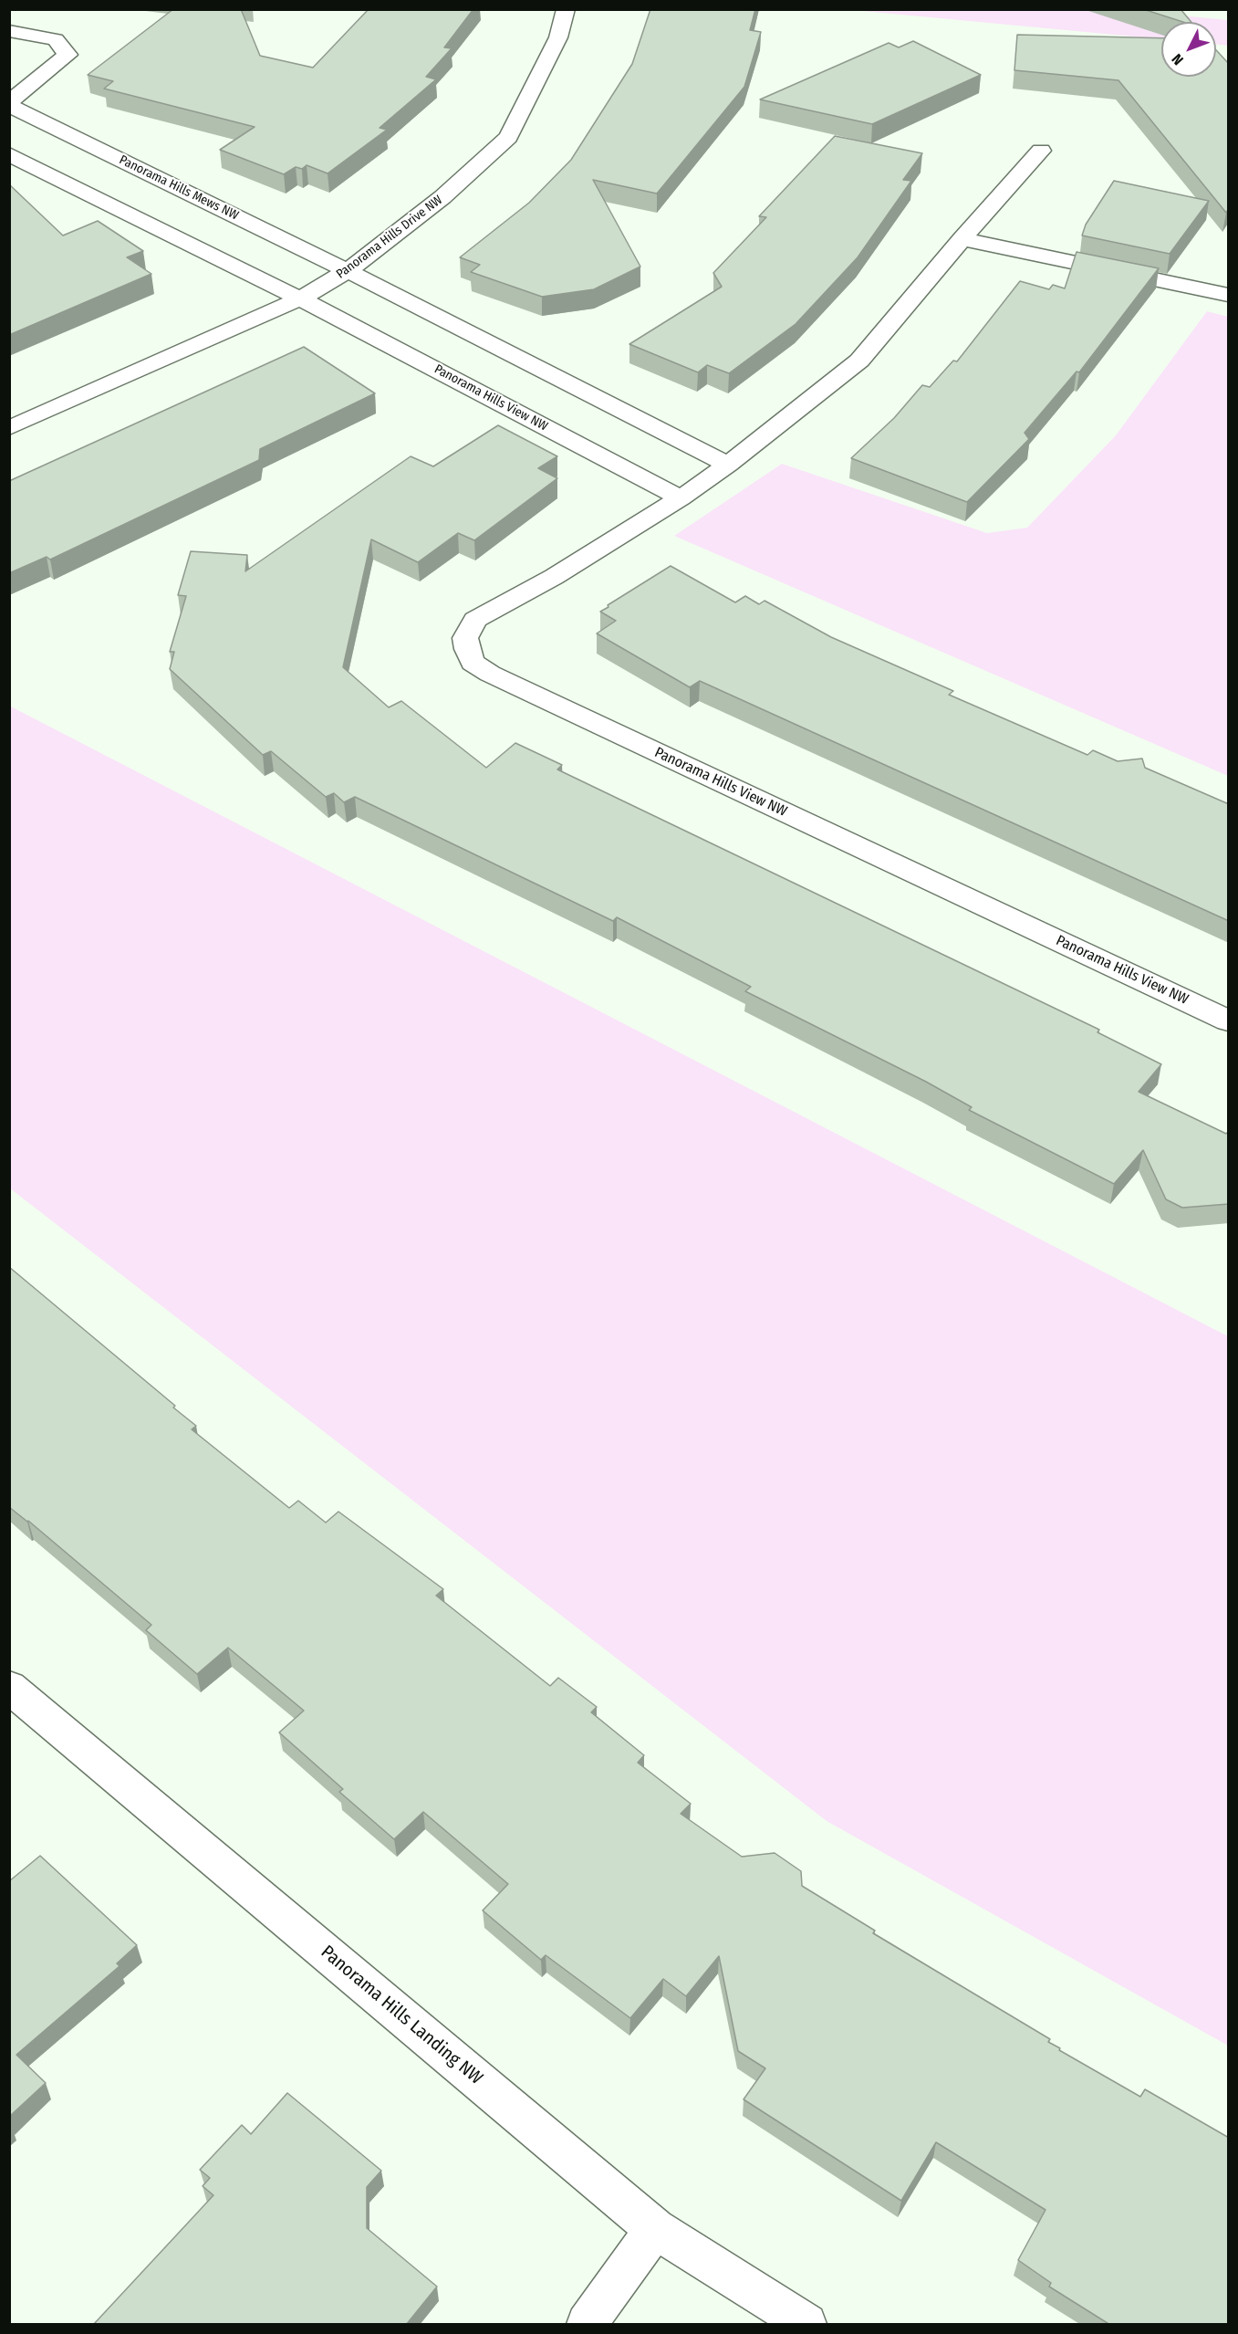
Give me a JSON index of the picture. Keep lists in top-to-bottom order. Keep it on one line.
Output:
{"streets":{"street":["Panorama Hills Mews NW","Panorama Hills Drive NW","Panorama Hills View NW","Panorama Hills Landing NW"]},"crossings":[["Panorama Hills Mews NW","Panorama Hills Drive NW"],["Panorama Hills Drive NW","Panorama Hills View NW"]],"north":"bottom left"}
